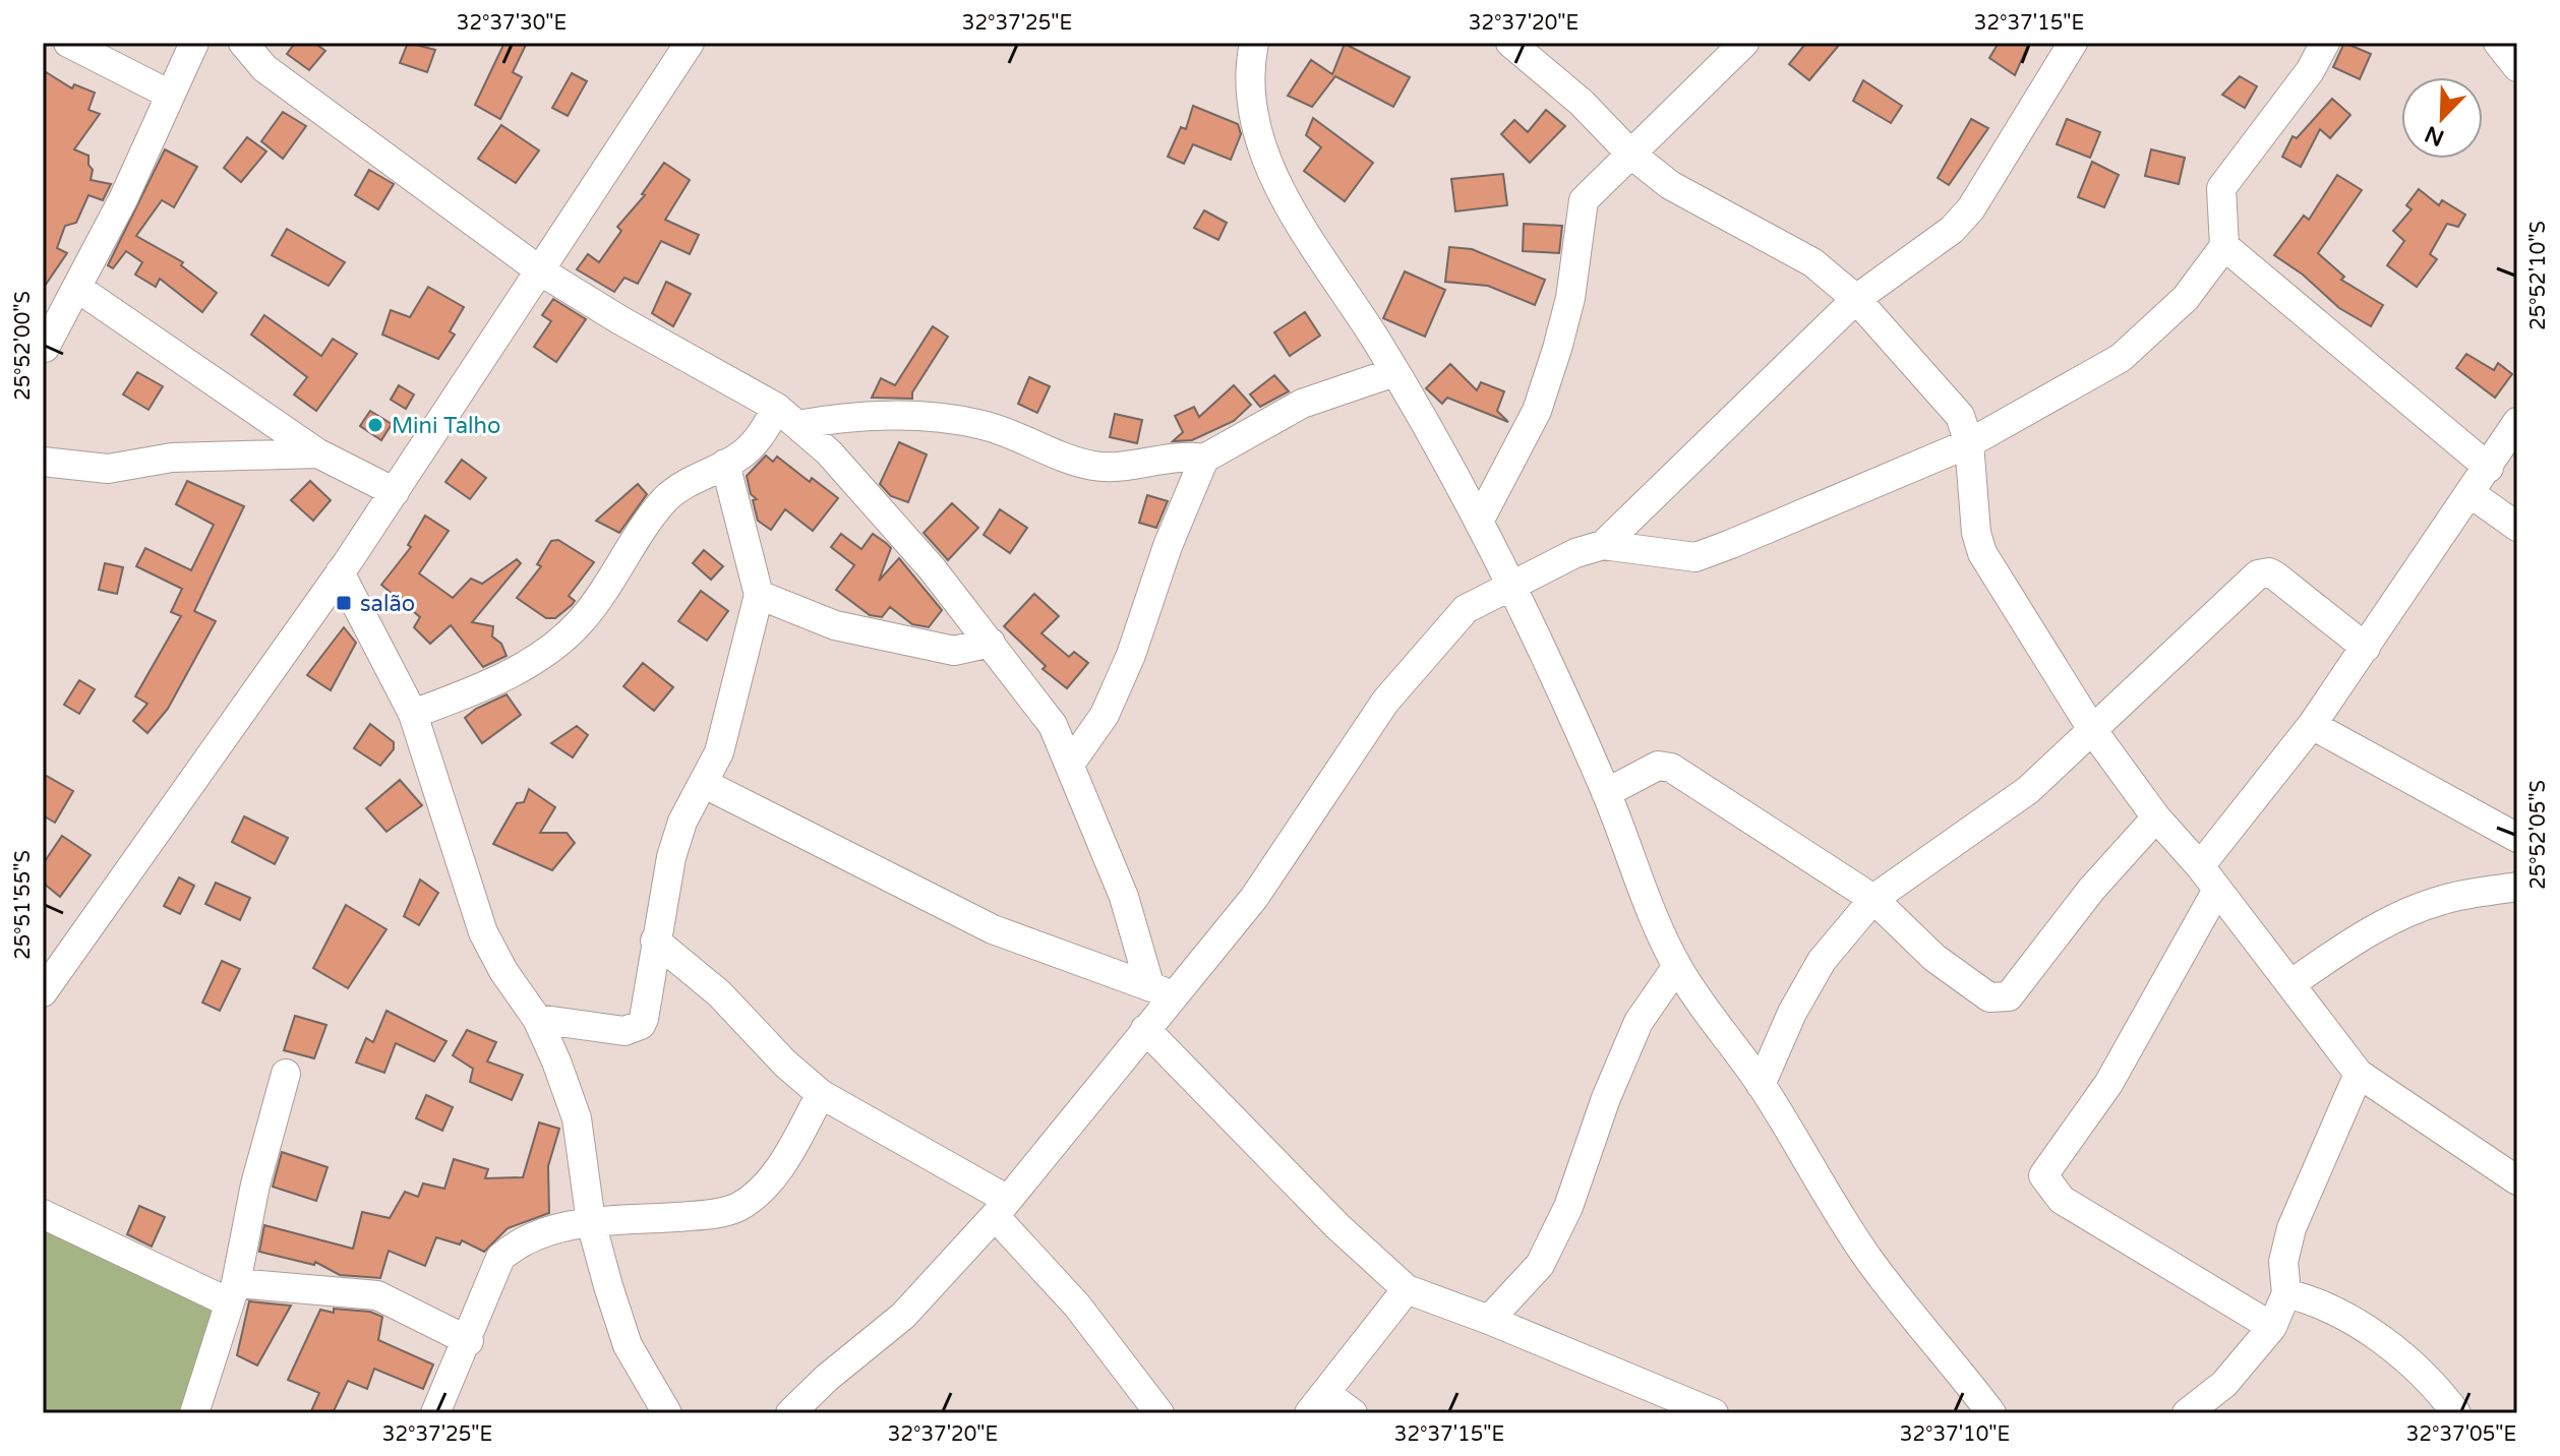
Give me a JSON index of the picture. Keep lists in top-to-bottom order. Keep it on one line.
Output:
{"places":{"other":["Mini Talho"],"transit":["salão"]},"north":"bottom left","coordinates":["32°37'30\"E","32°37'25\"E","32°37'20\"E","32°37'15\"E","25°52'10\"S","25°52'00\"S","25°52'05\"S","25°51'55\"S","32°37'10\"E","32°37'05\"E"]}
